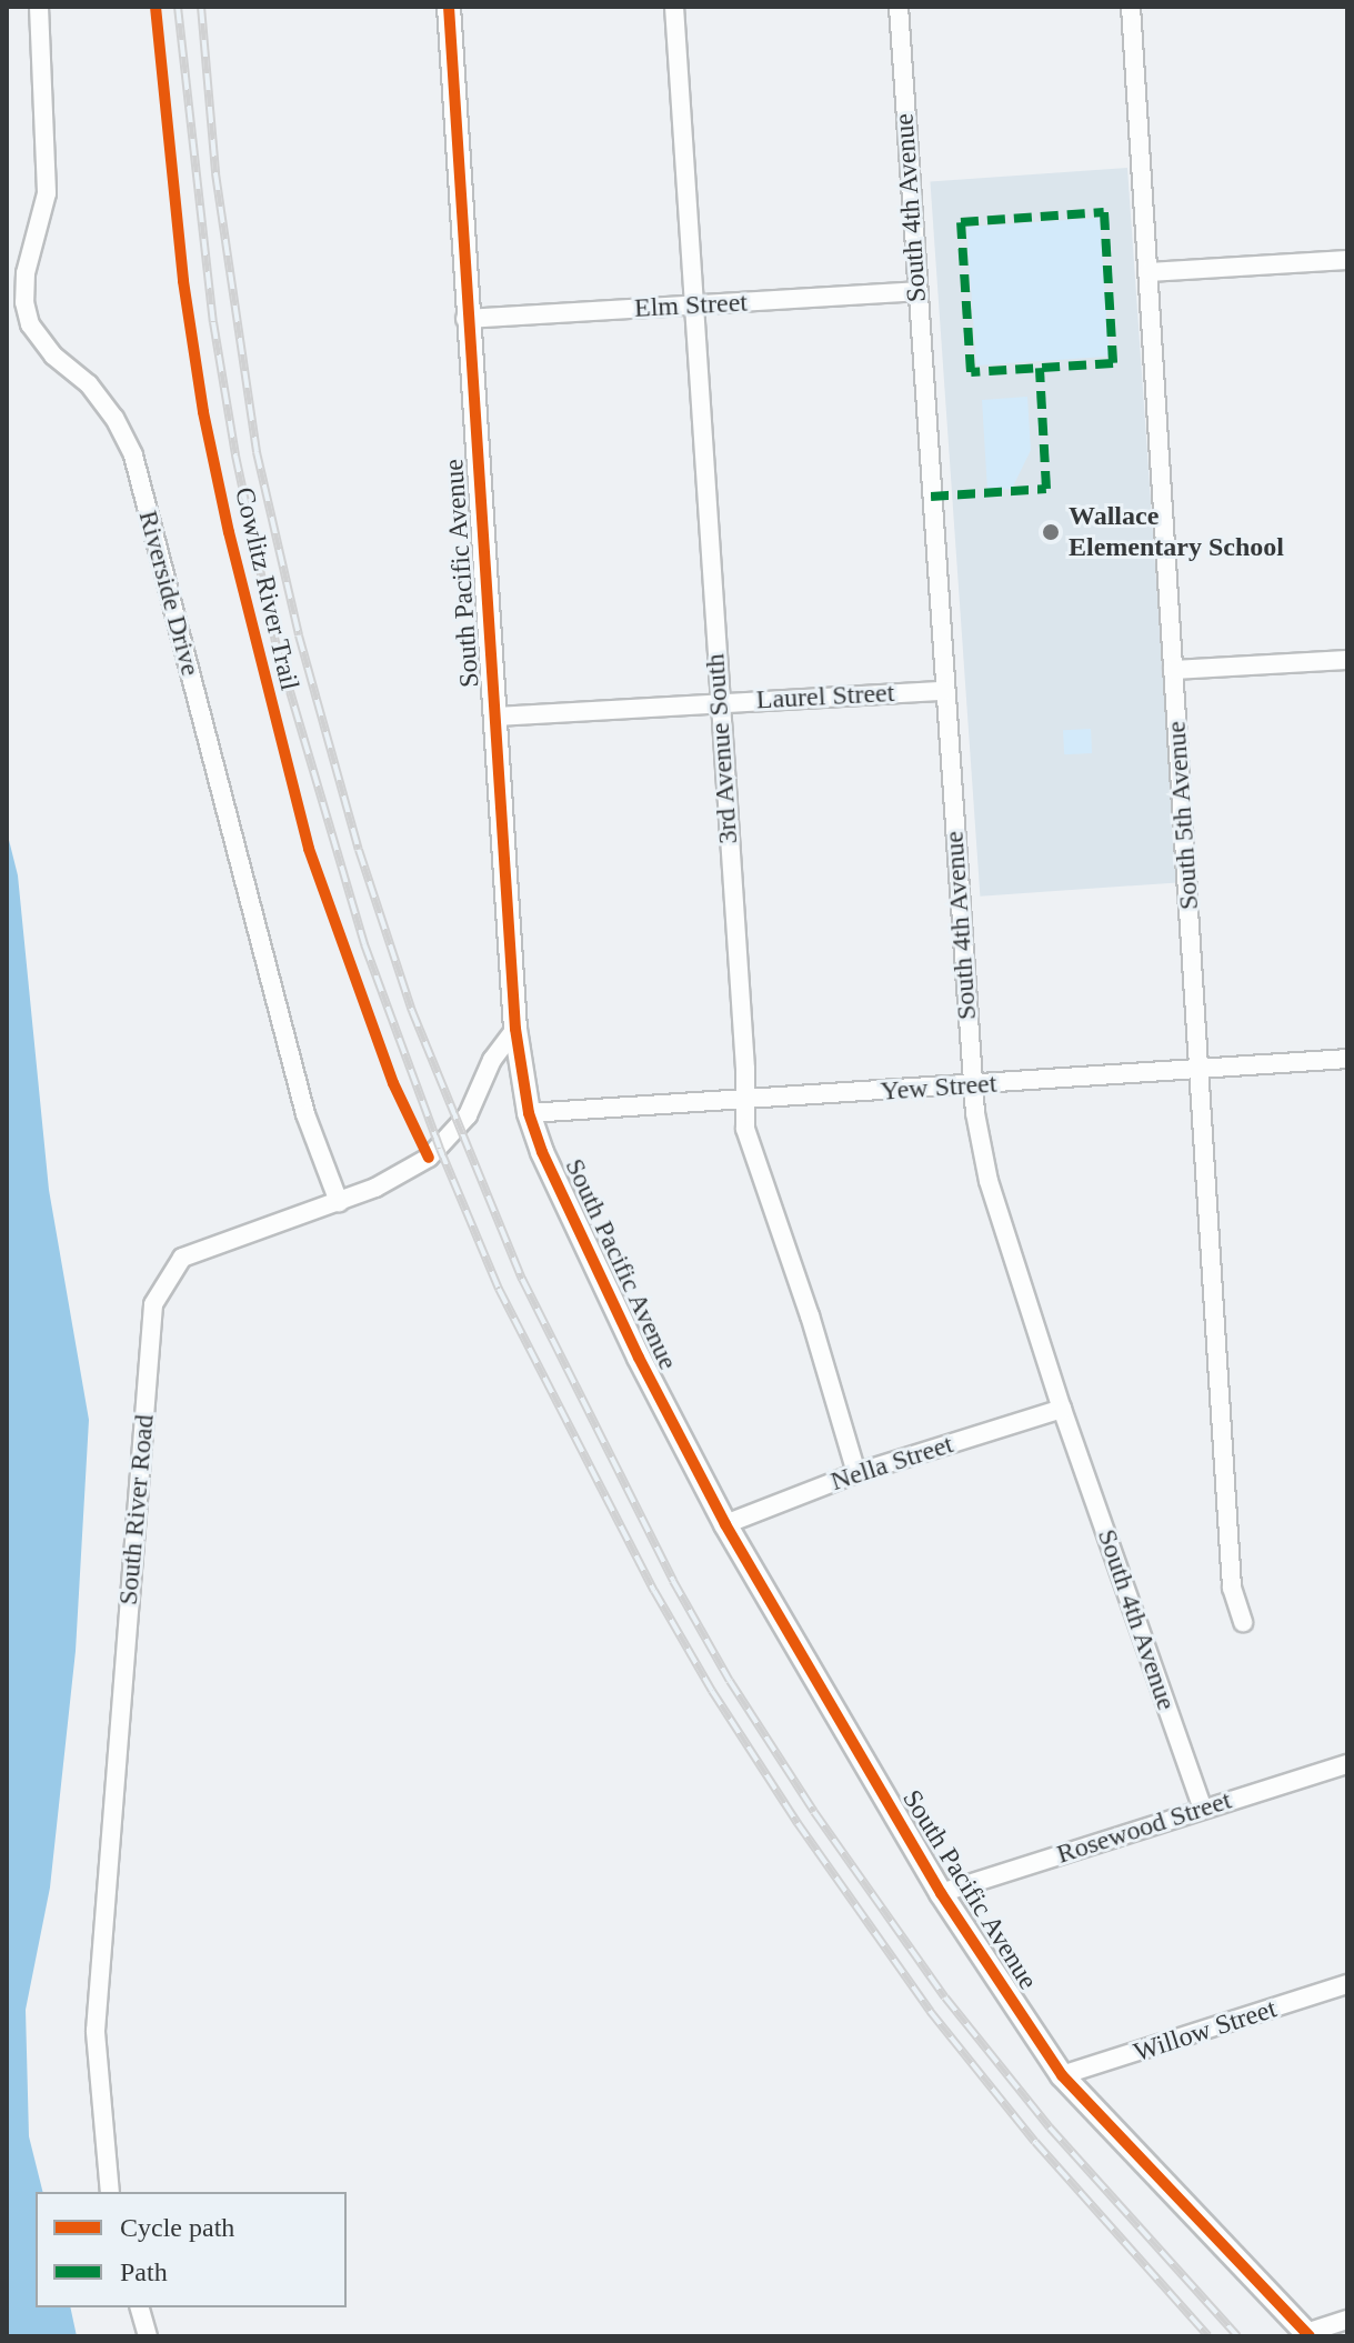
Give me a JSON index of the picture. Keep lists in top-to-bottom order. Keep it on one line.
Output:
{"streets":{"street":["South 4th Avenue","Elm Street","South Pacific Avenue","Riverside Drive","Laurel Street","3rd Avenue South","South 5th Avenue","Yew Street","Nella Street","South River Road","Rosewood Street","Willow Street"],"cycle path":["Cowlitz River Trail"]},"crossings":[["South 4th Avenue","Elm Street"],["South 4th Avenue","Laurel Street"],["South 4th Avenue","Yew Street"],["South 4th Avenue","Nella Street"],["South 4th Avenue","Rosewood Street"],["Elm Street","South Pacific Avenue"],["Elm Street","3rd Avenue South"],["South Pacific Avenue","Laurel Street"],["South Pacific Avenue","Yew Street"],["South Pacific Avenue","Nella Street"],["South Pacific Avenue","South River Road"],["South Pacific Avenue","Rosewood Street"],["South Pacific Avenue","Willow Street"],["Riverside Drive","South River Road"],["Laurel Street","3rd Avenue South"],["3rd Avenue South","Yew Street"],["3rd Avenue South","Nella Street"],["South 5th Avenue","Yew Street"]],"places":["Wallace Elementary School"],"legend":["Cycle path","Path"]}
